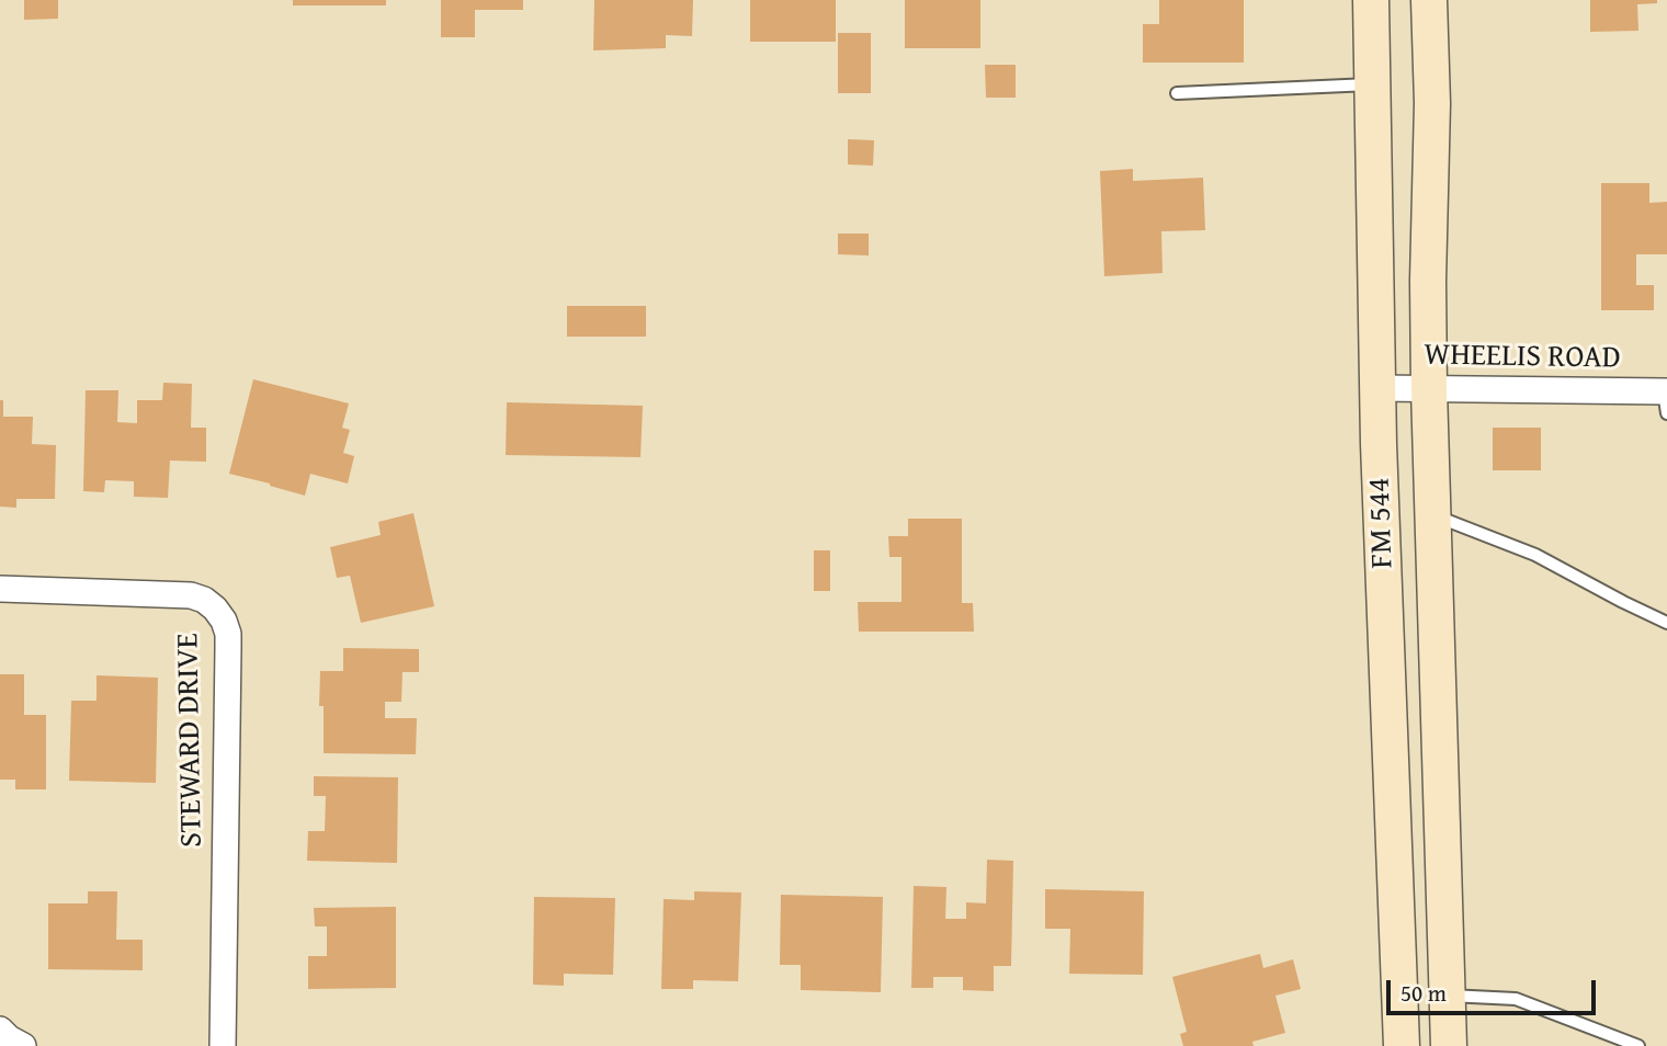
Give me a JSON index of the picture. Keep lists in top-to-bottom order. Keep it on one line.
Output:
{"streets":{"main road":["FM 544"],"street":["WHEELIS ROAD","STEWARD DRIVE"]},"crossings":[["WHEELIS ROAD","FM 544"]],"scale_bar":"50 m"}
